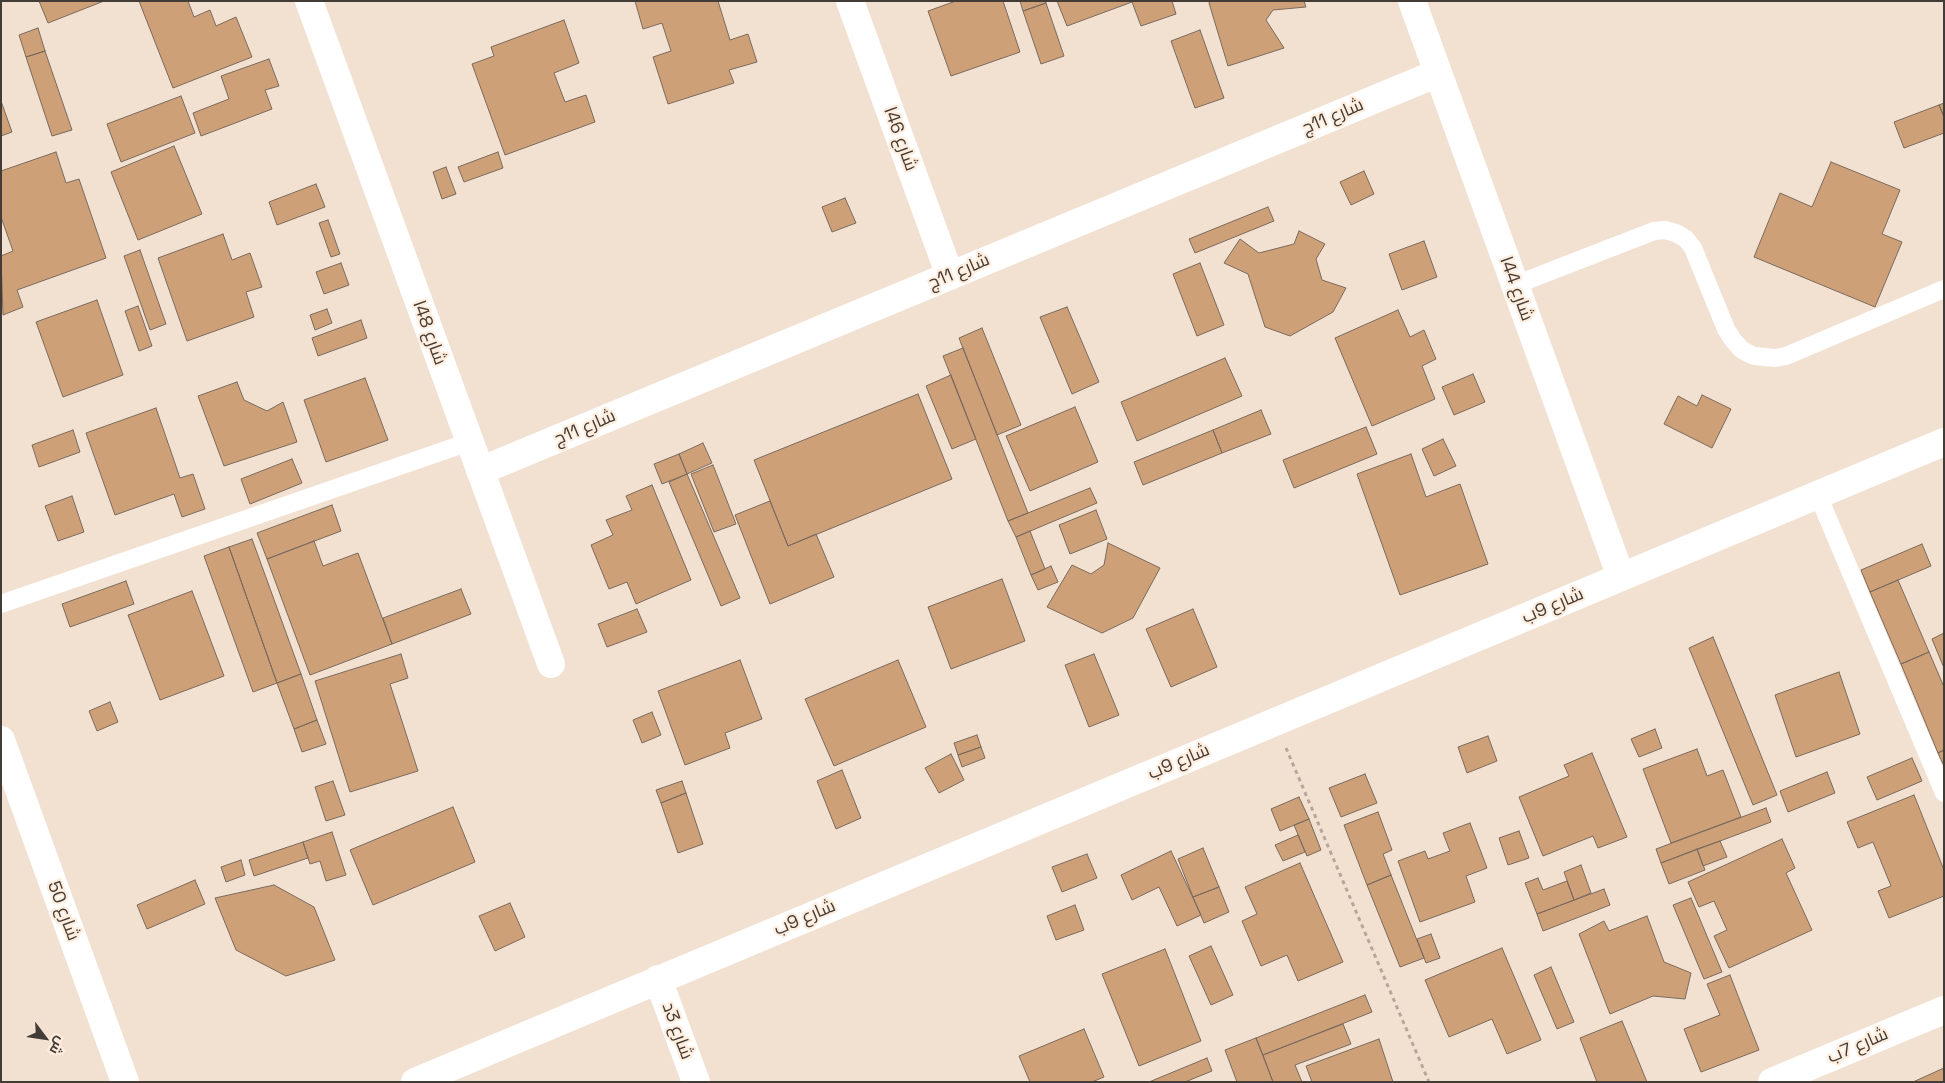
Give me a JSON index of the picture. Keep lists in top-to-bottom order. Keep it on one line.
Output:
{"streets":{"street":["شارع 11ج","شارع 46ا","شارع 44ا","شارع 48ا","شارع 9ب","شارع 50","شارع 3د","شارع 7ب"]},"crossings":[["شارع 11ج","شارع 46ا"],["شارع 11ج","شارع 44ا"],["شارع 11ج","شارع 48ا"],["شارع 44ا","شارع 9ب"],["شارع 9ب","شارع 3د"]],"north":"bottom right"}
